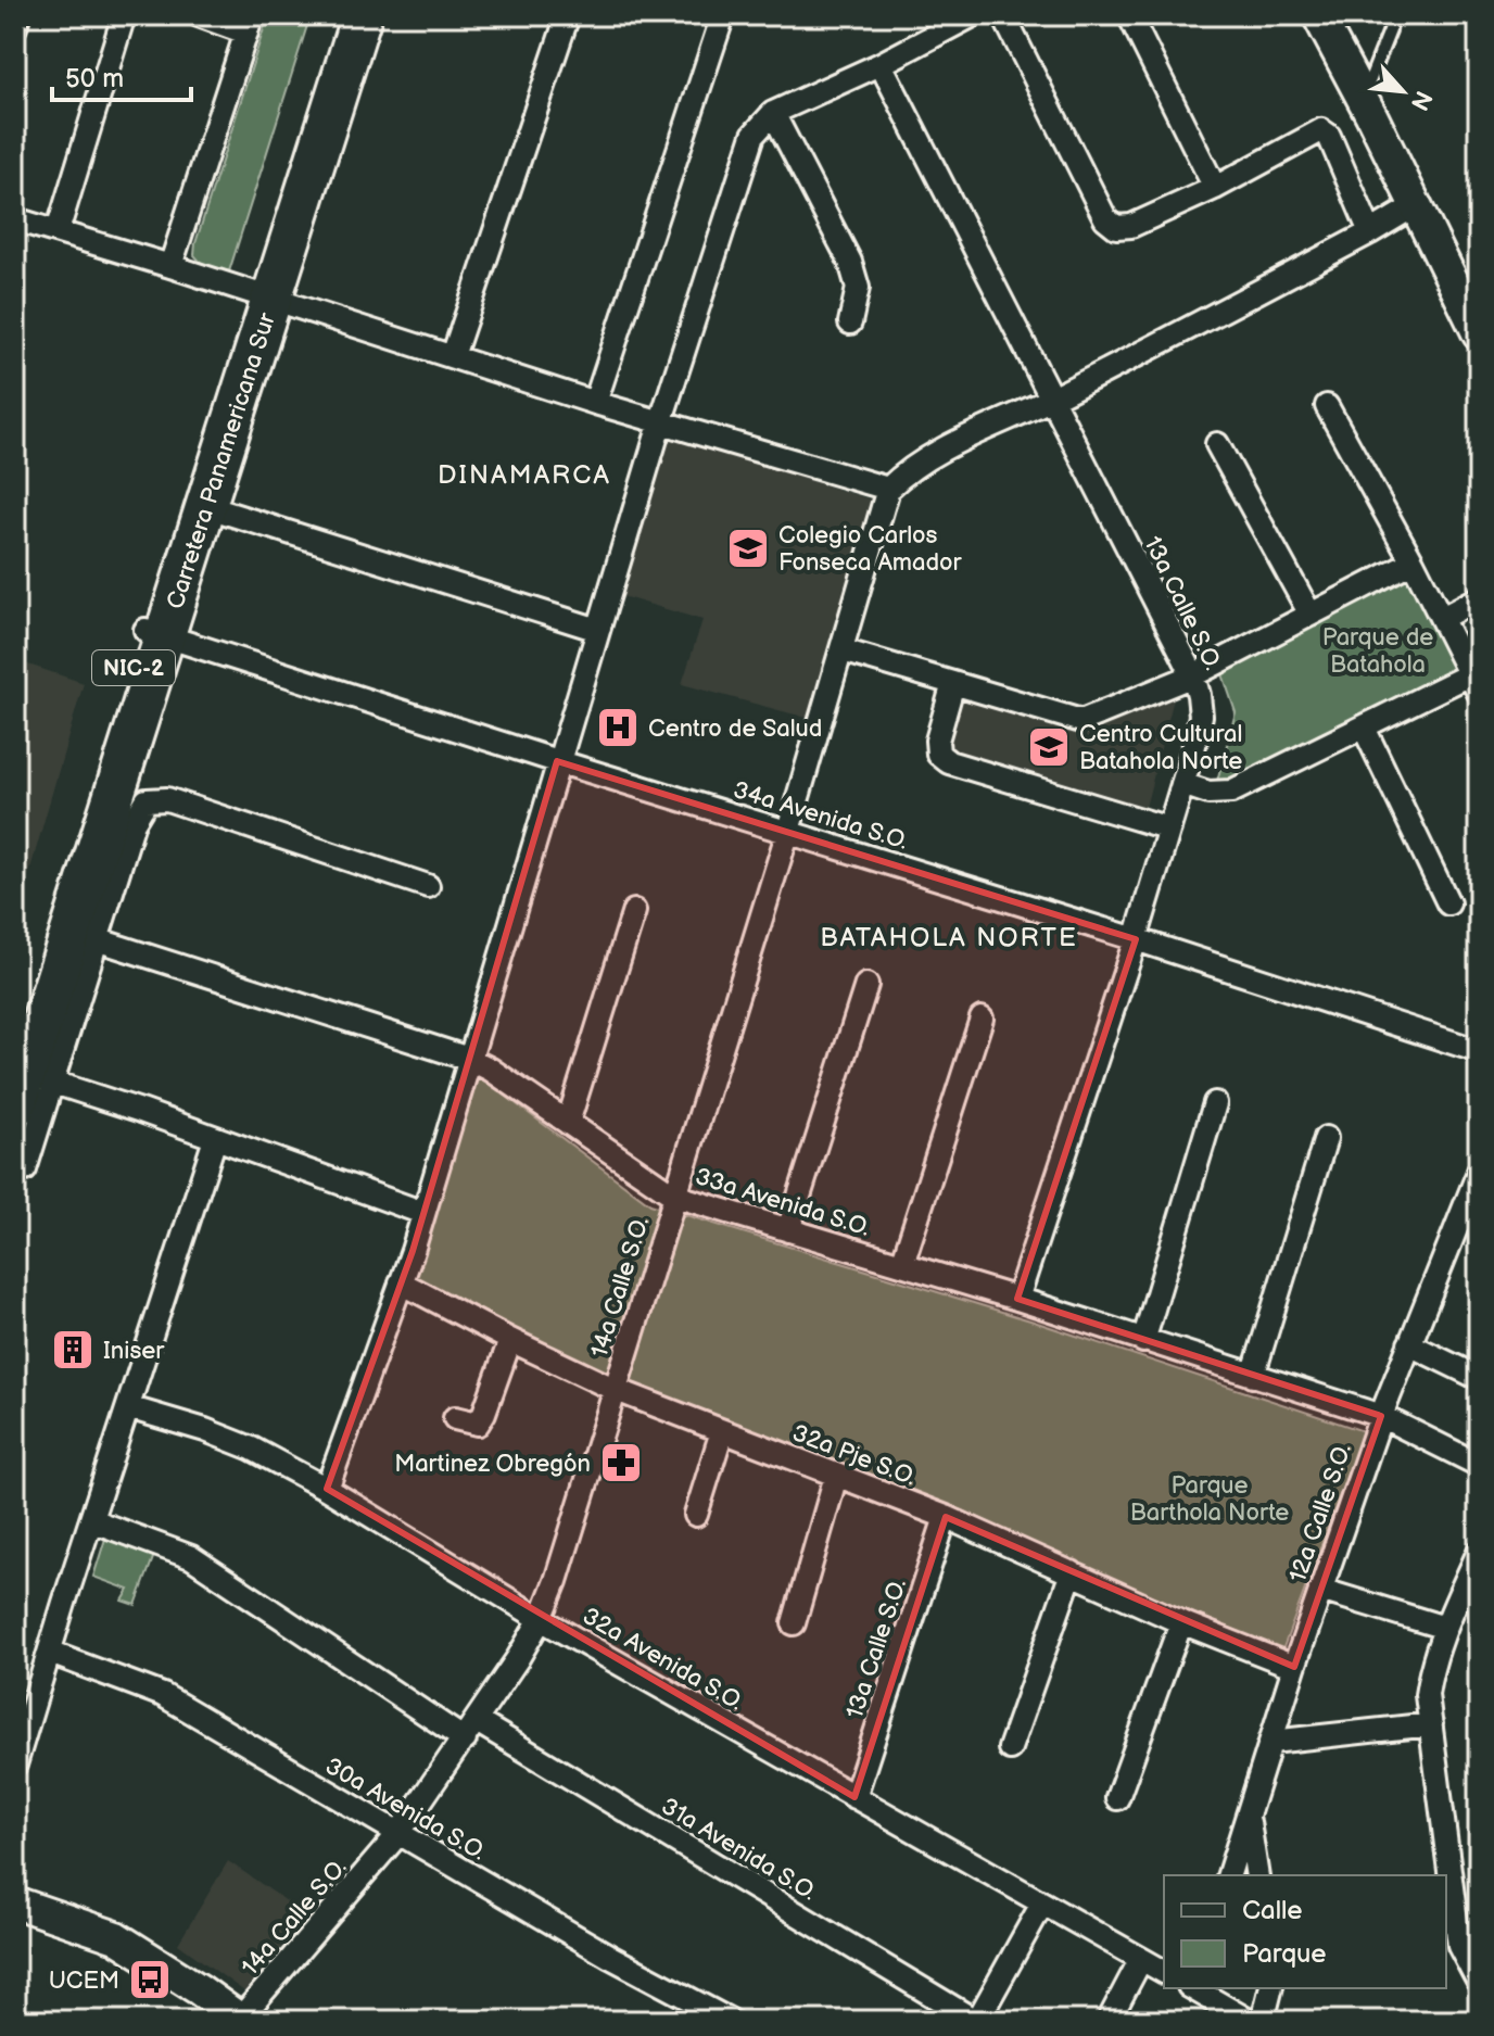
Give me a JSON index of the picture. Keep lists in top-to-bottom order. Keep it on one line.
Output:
{"streets":{"highway":["Carretera Panamericana Sur","NIC-2"],"street":["13a Calle S.O.","34a Avenida S.O.","33a Avenida S.O.","14a Calle S.O.","32a Pje S.O.","12a Calle S.O.","32a Avenida S.O.","30a Avenida S.O.","31a Avenida S.O."]},"crossings":[["Carretera Panamericana Sur","34a Avenida S.O."],["13a Calle S.O.","34a Avenida S.O."],["13a Calle S.O.","33a Avenida S.O."],["13a Calle S.O.","32a Pje S.O."],["13a Calle S.O.","32a Avenida S.O."],["34a Avenida S.O.","14a Calle S.O."],["33a Avenida S.O.","14a Calle S.O."],["33a Avenida S.O.","12a Calle S.O."],["14a Calle S.O.","32a Pje S.O."],["14a Calle S.O.","32a Avenida S.O."],["14a Calle S.O.","30a Avenida S.O."],["14a Calle S.O.","31a Avenida S.O."],["32a Pje S.O.","12a Calle S.O."]],"districts":["DINAMARCA","BATAHOLA NORTE"],"parks":["Parque de Batahola","Parque Barthola Norte"],"places":{"school or university":["Colegio Carlos Fonseca Amador","Centro Cultural Batahola Norte"],"hospital":["Centro de Salud"],"building":["Iniser"],"pharmacy":["Martinez Obregón"],"bus stop":["UCEM"]},"legend":["Calle","Parque"],"scale_bar":"50 m","north":"bottom right"}
